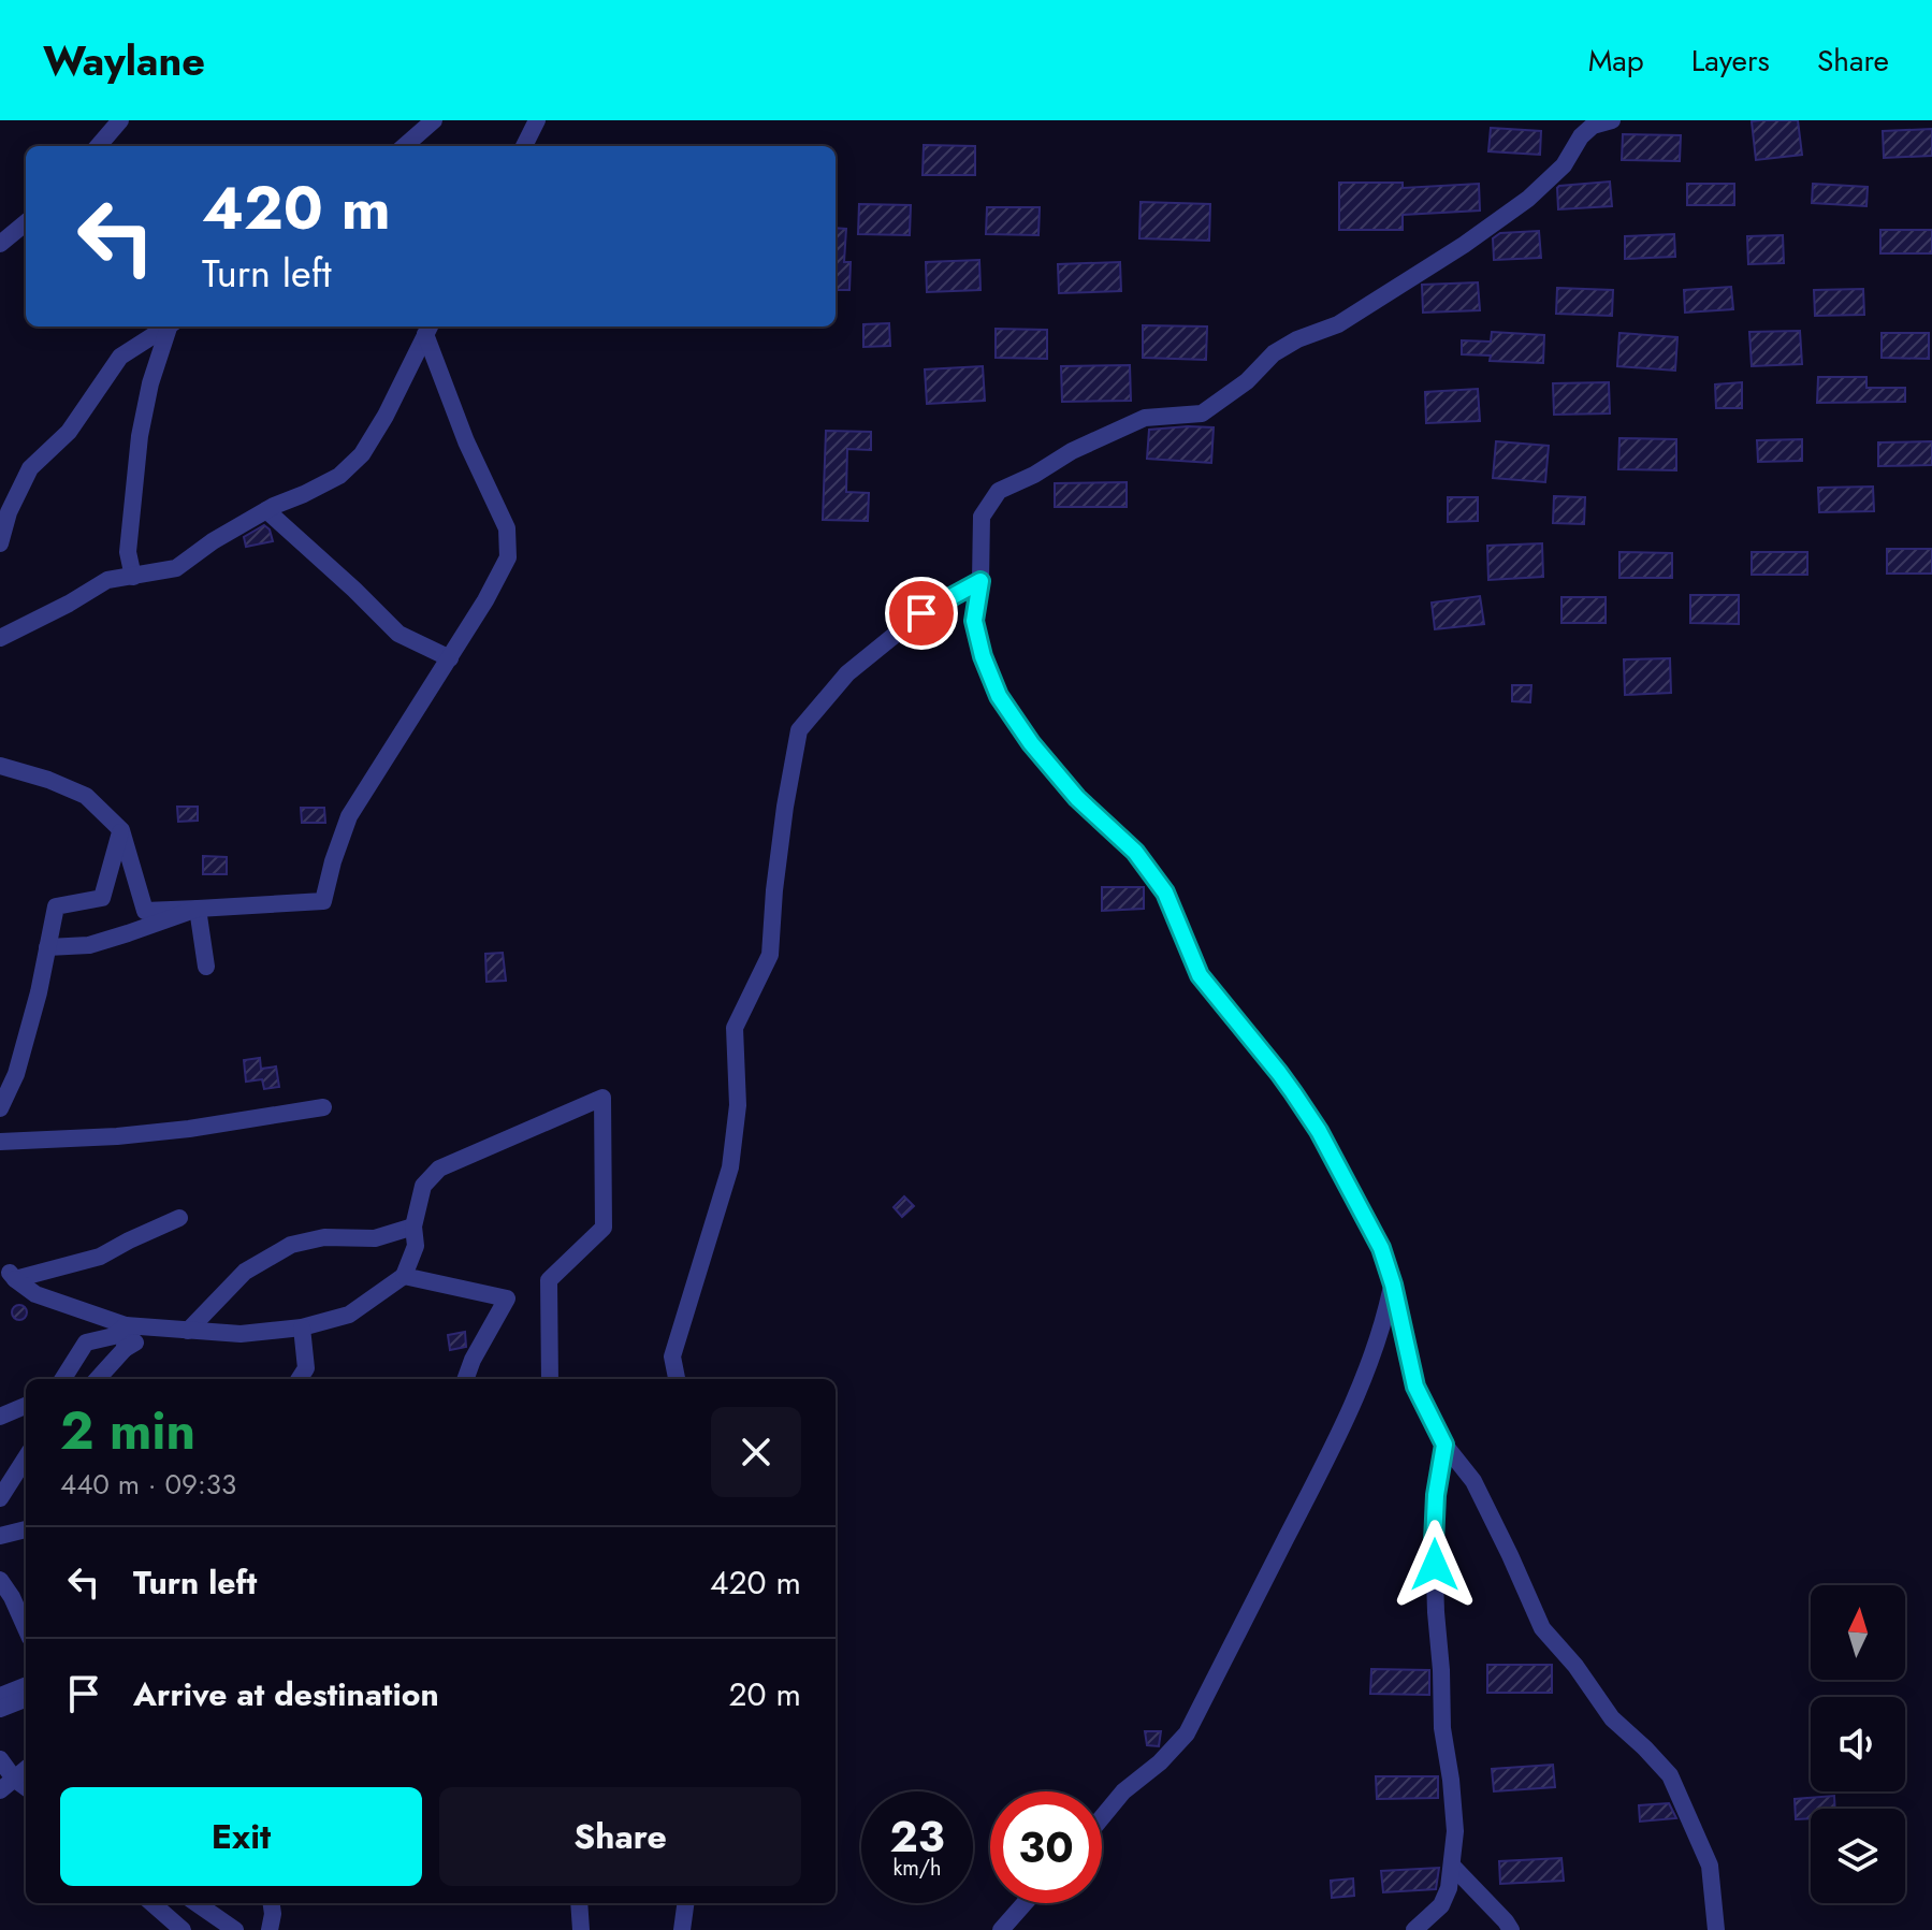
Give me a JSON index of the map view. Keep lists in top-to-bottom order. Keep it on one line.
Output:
{"north":"top","page":{"header":"Waylane","nav":["Map","Layers","Share"],"turn":["420 m","Turn left"],"heading":["2 min","440 m · 09:33"],"list":[{"name":"Turn left","value":"420 m"},{"name":"Arrive at destination","value":"20 m"}],"buttons":["Exit","Share"],"speed":"23 km/h","limit":"30"}}
